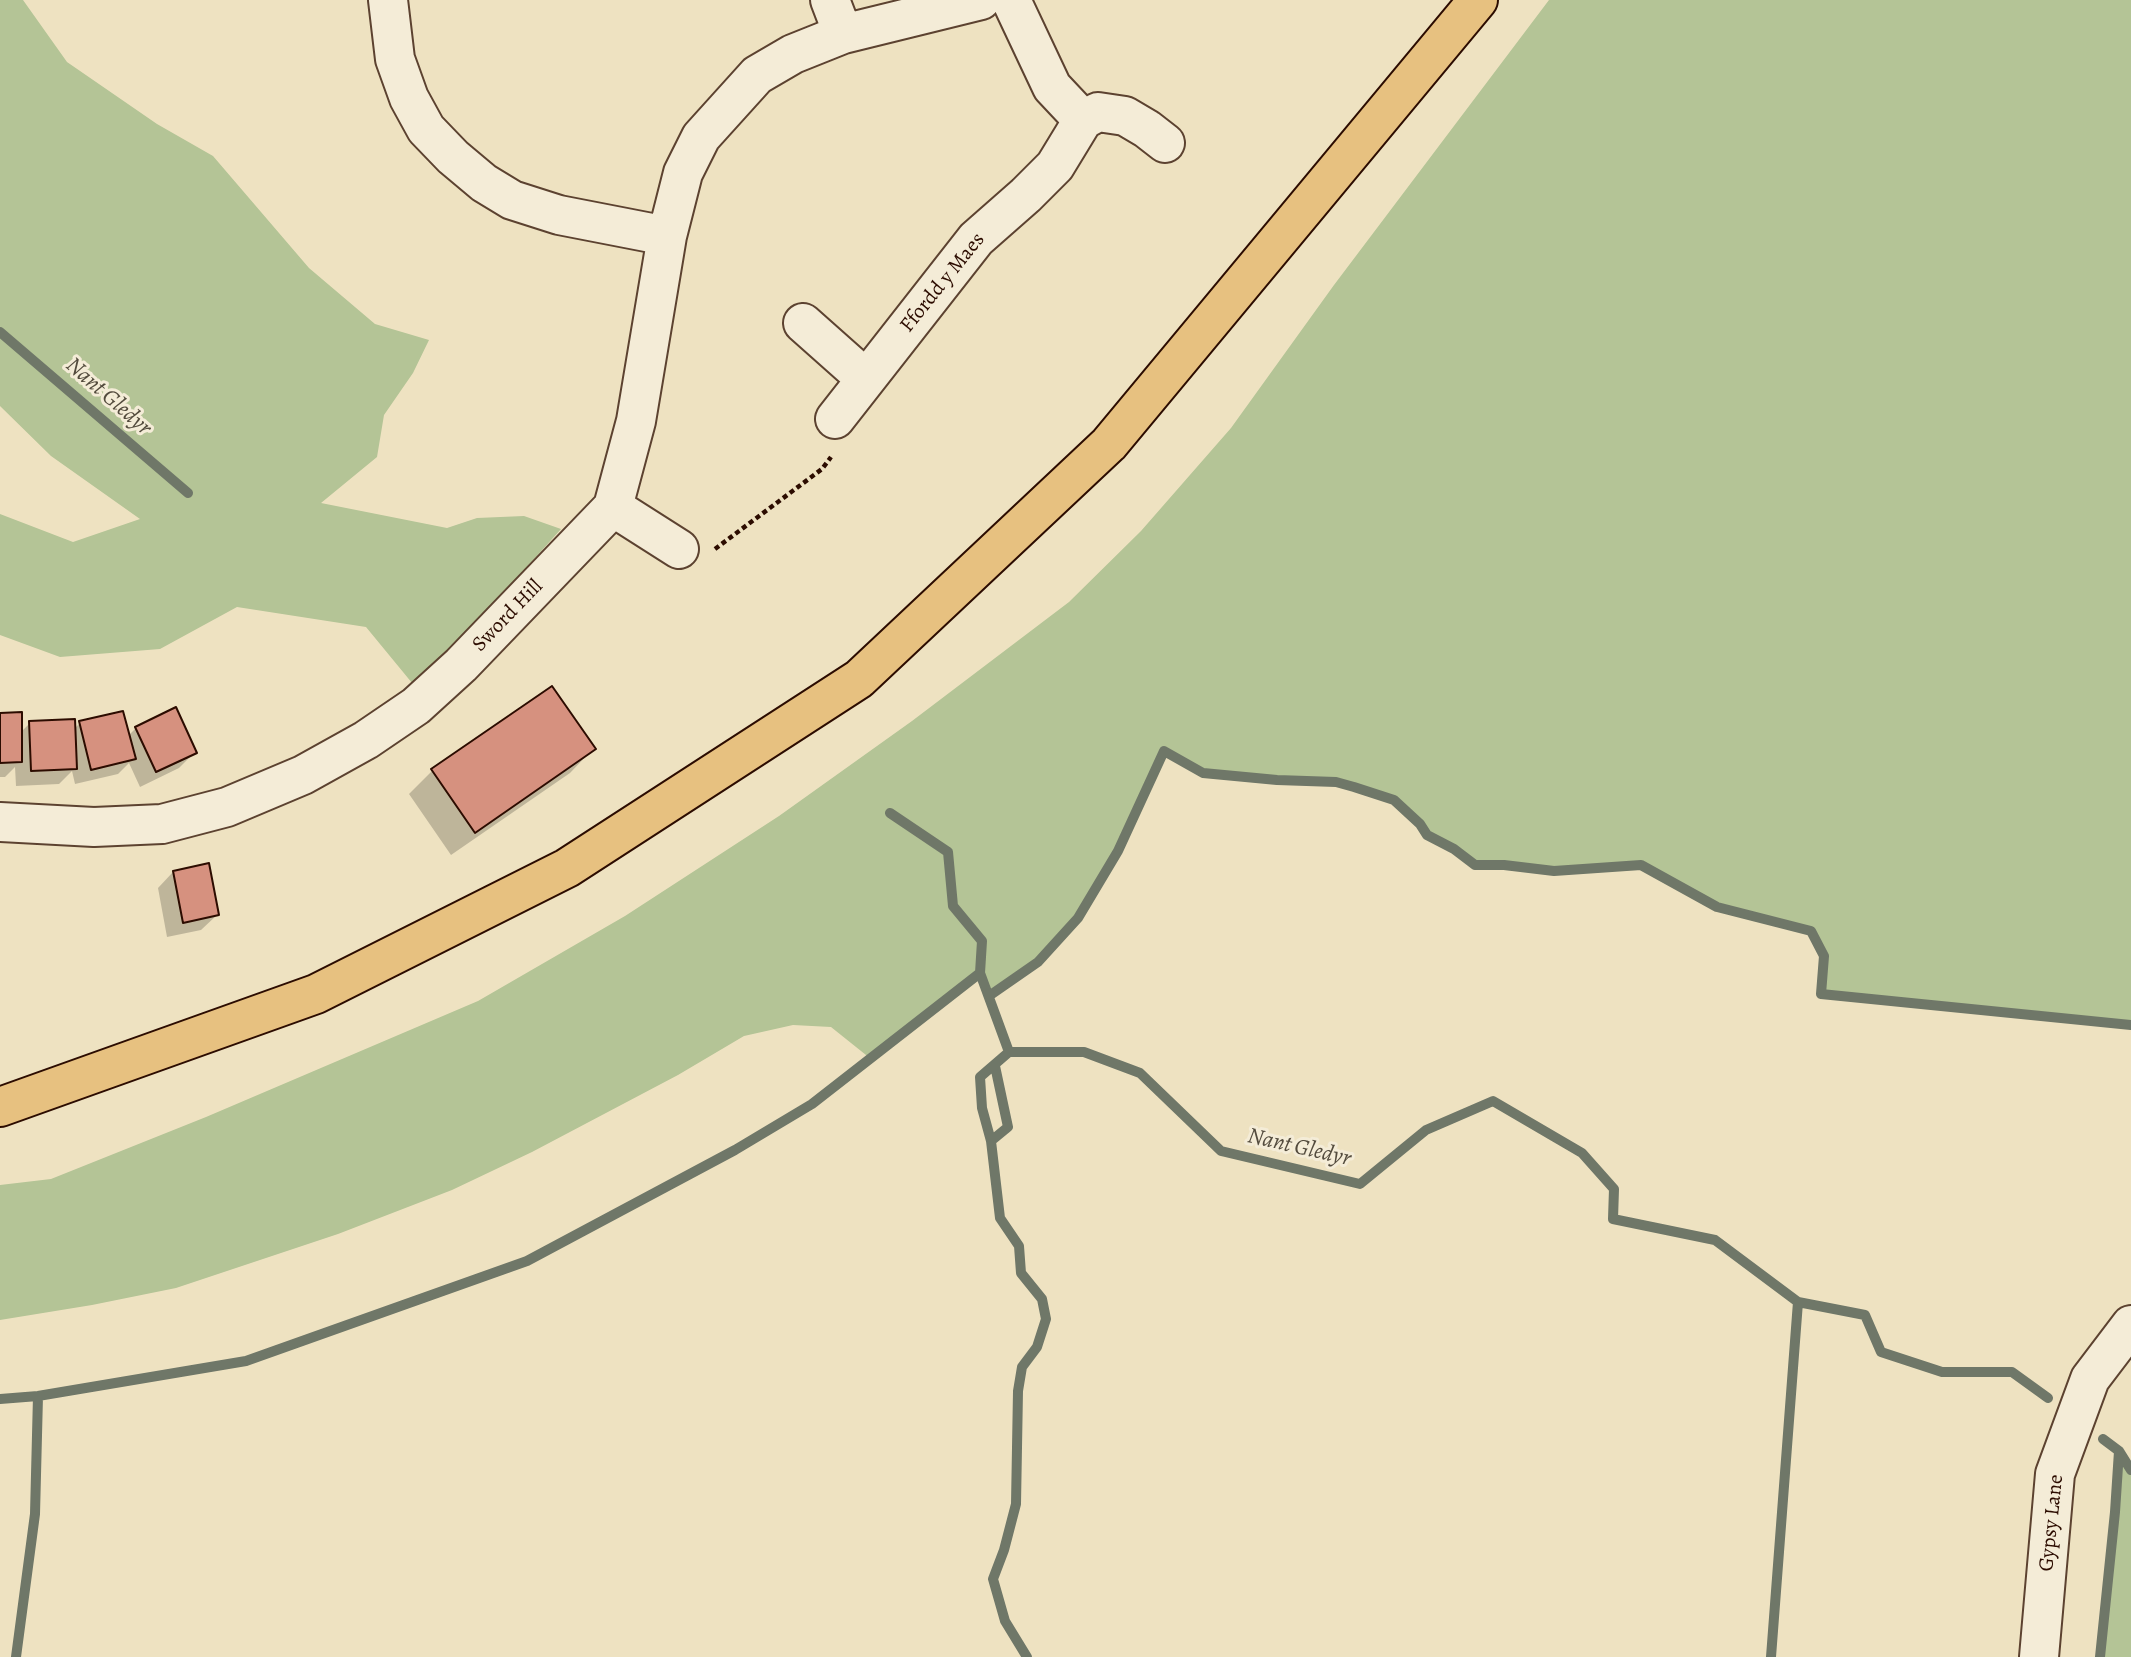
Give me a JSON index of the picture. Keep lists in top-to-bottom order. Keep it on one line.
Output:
{"streets":{"street":["Ffordd y Maes","Sword Hill","Gypsy Lane"]},"water":["Nant Gledyr"]}
